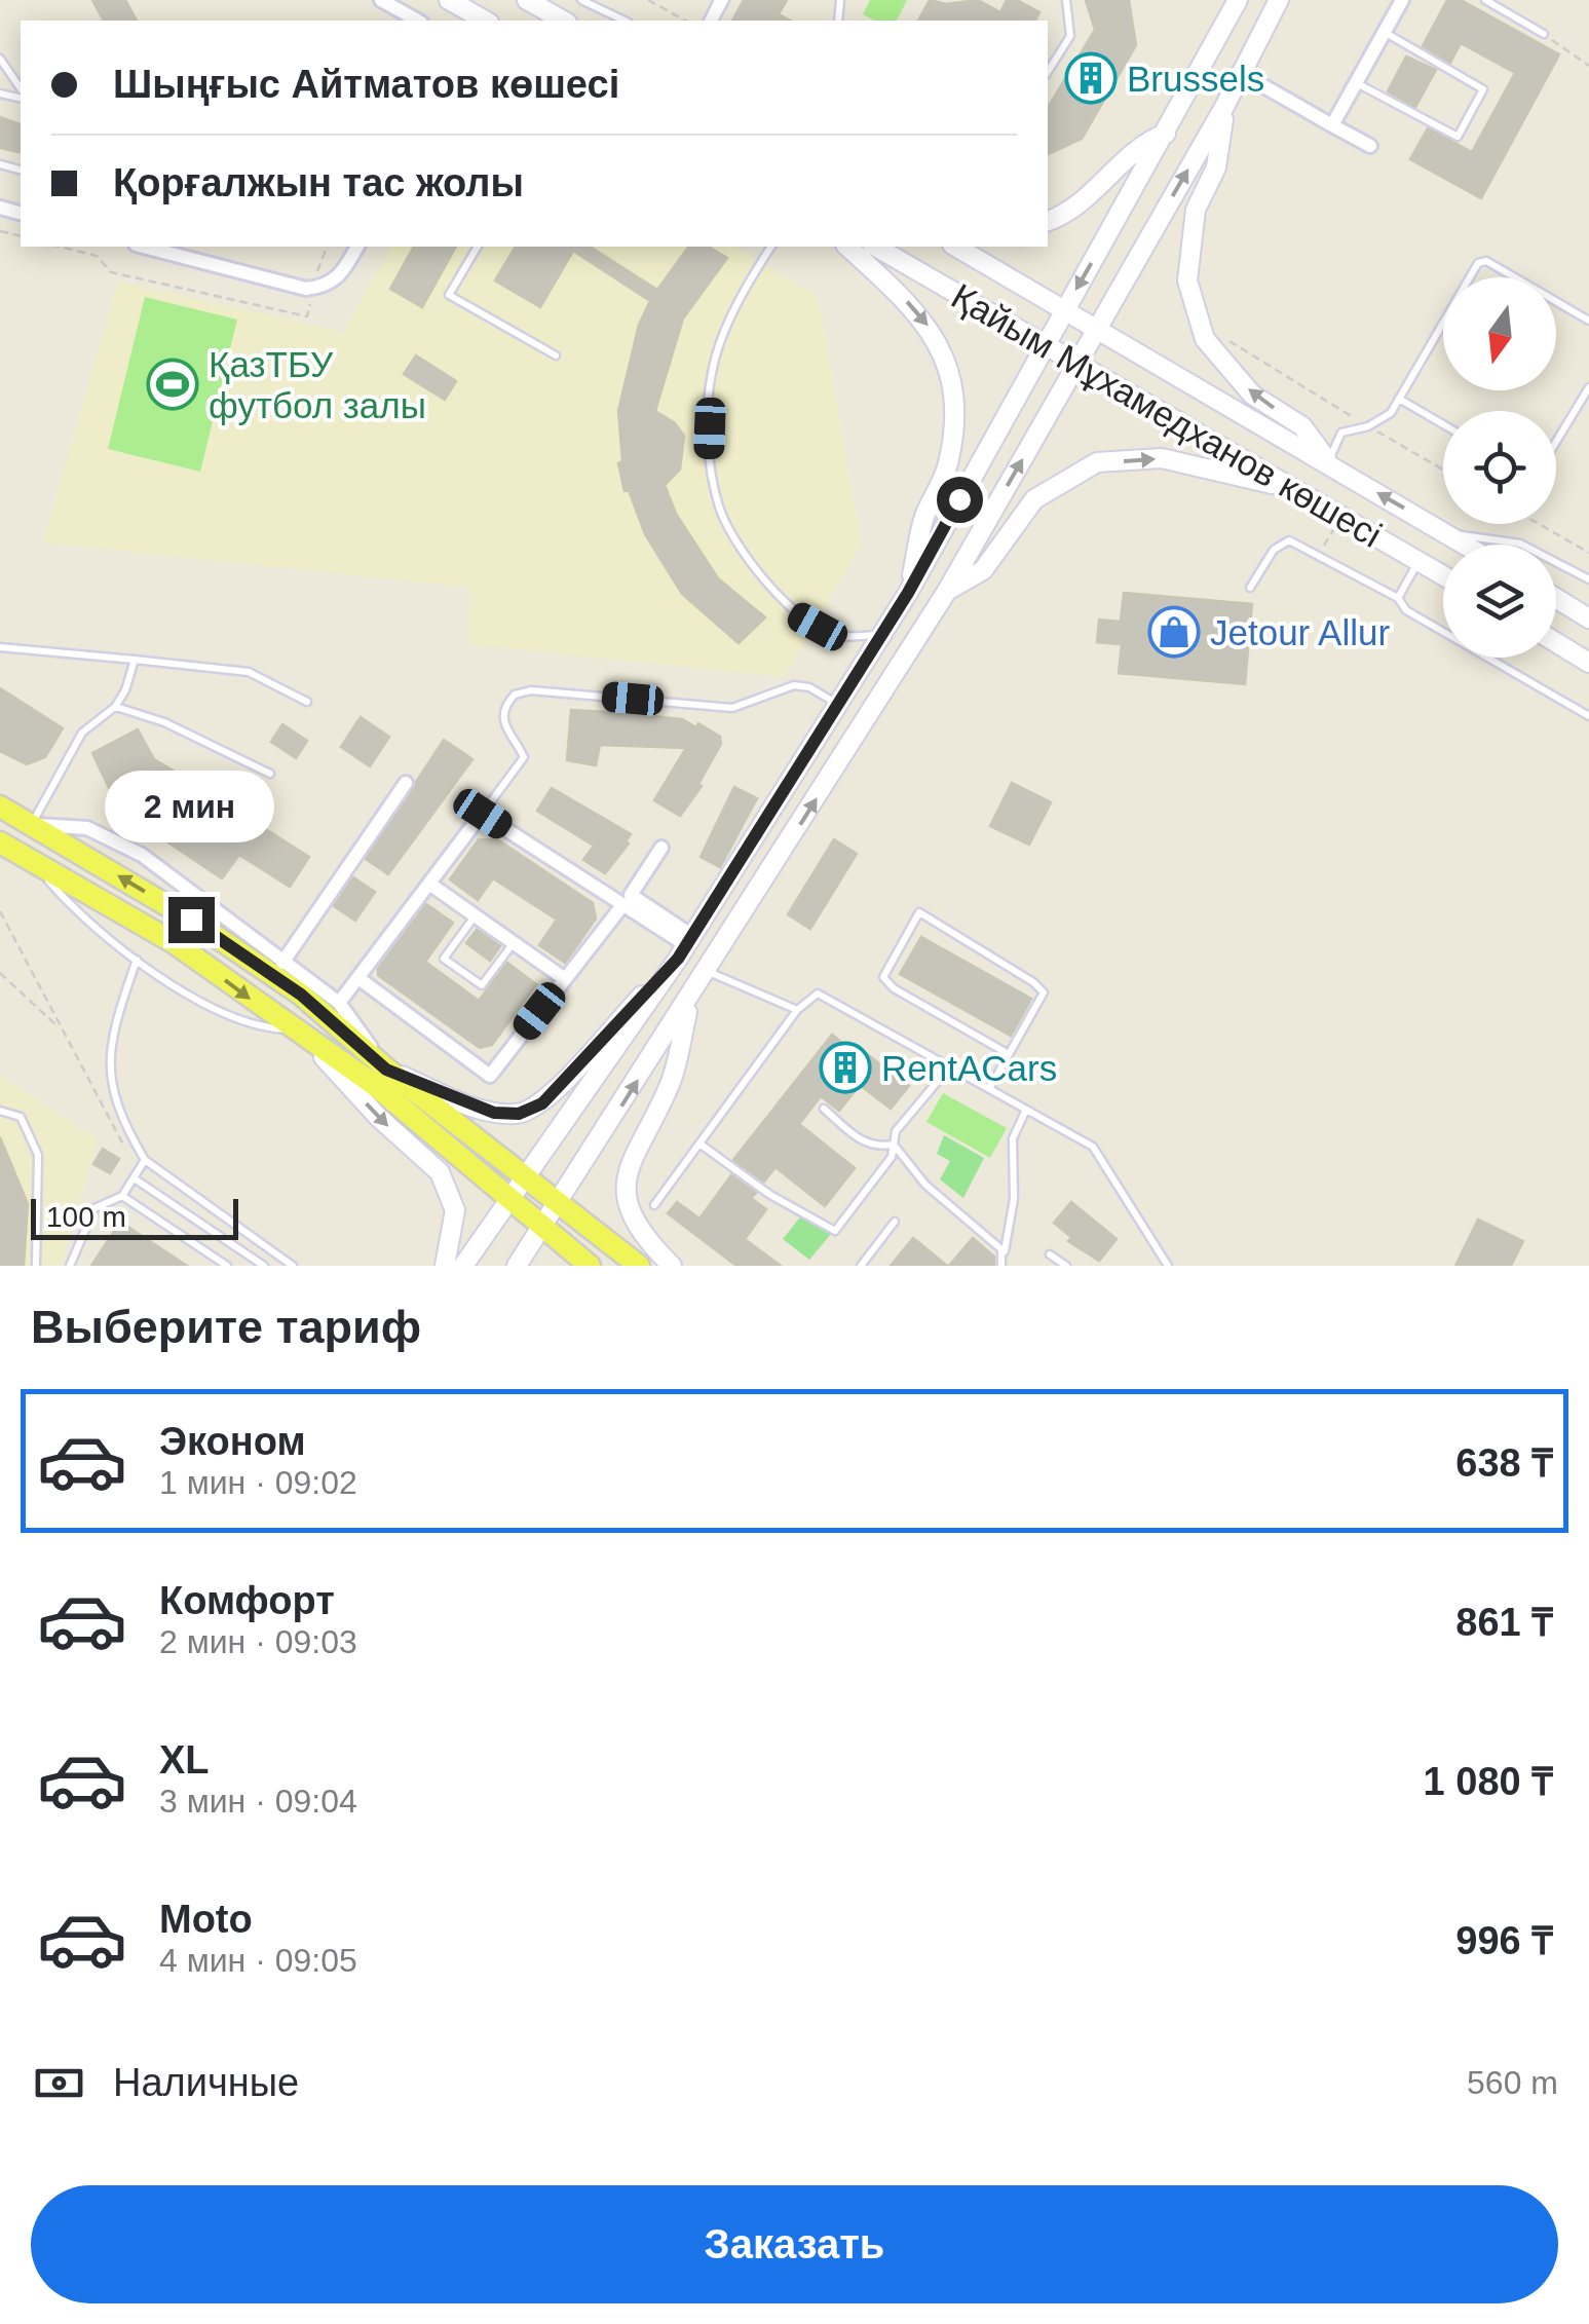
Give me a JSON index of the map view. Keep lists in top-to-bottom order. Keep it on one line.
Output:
{"streets":{"main road":["Қайым Мұхамедханов көшесі"]},"places":{"building":["Brussels","RentACars"],"sports":["ҚазТБУ футбол залы"],"shop":["Jetour Allur"]},"scale_bar":"100 m","north":"bottom","page":{"banner":["Шыңғыс Айтматов көшесі","Қорғалжын тас жолы"],"bubble":"2 мин","scale":"100 m","heading":"Выберите тариф","list":[{"name":"Эконом","note":"1 мин · 09:02","value":"638 ₸"},{"name":"Комфорт","note":"2 мин · 09:03","value":"861 ₸"},{"name":"XL","note":"3 мин · 09:04","value":"1 080 ₸"},{"name":"Moto","note":"4 мин · 09:05","value":"996 ₸"}],"pay":["Наличные","560 m"],"buttons":"Заказать"}}
